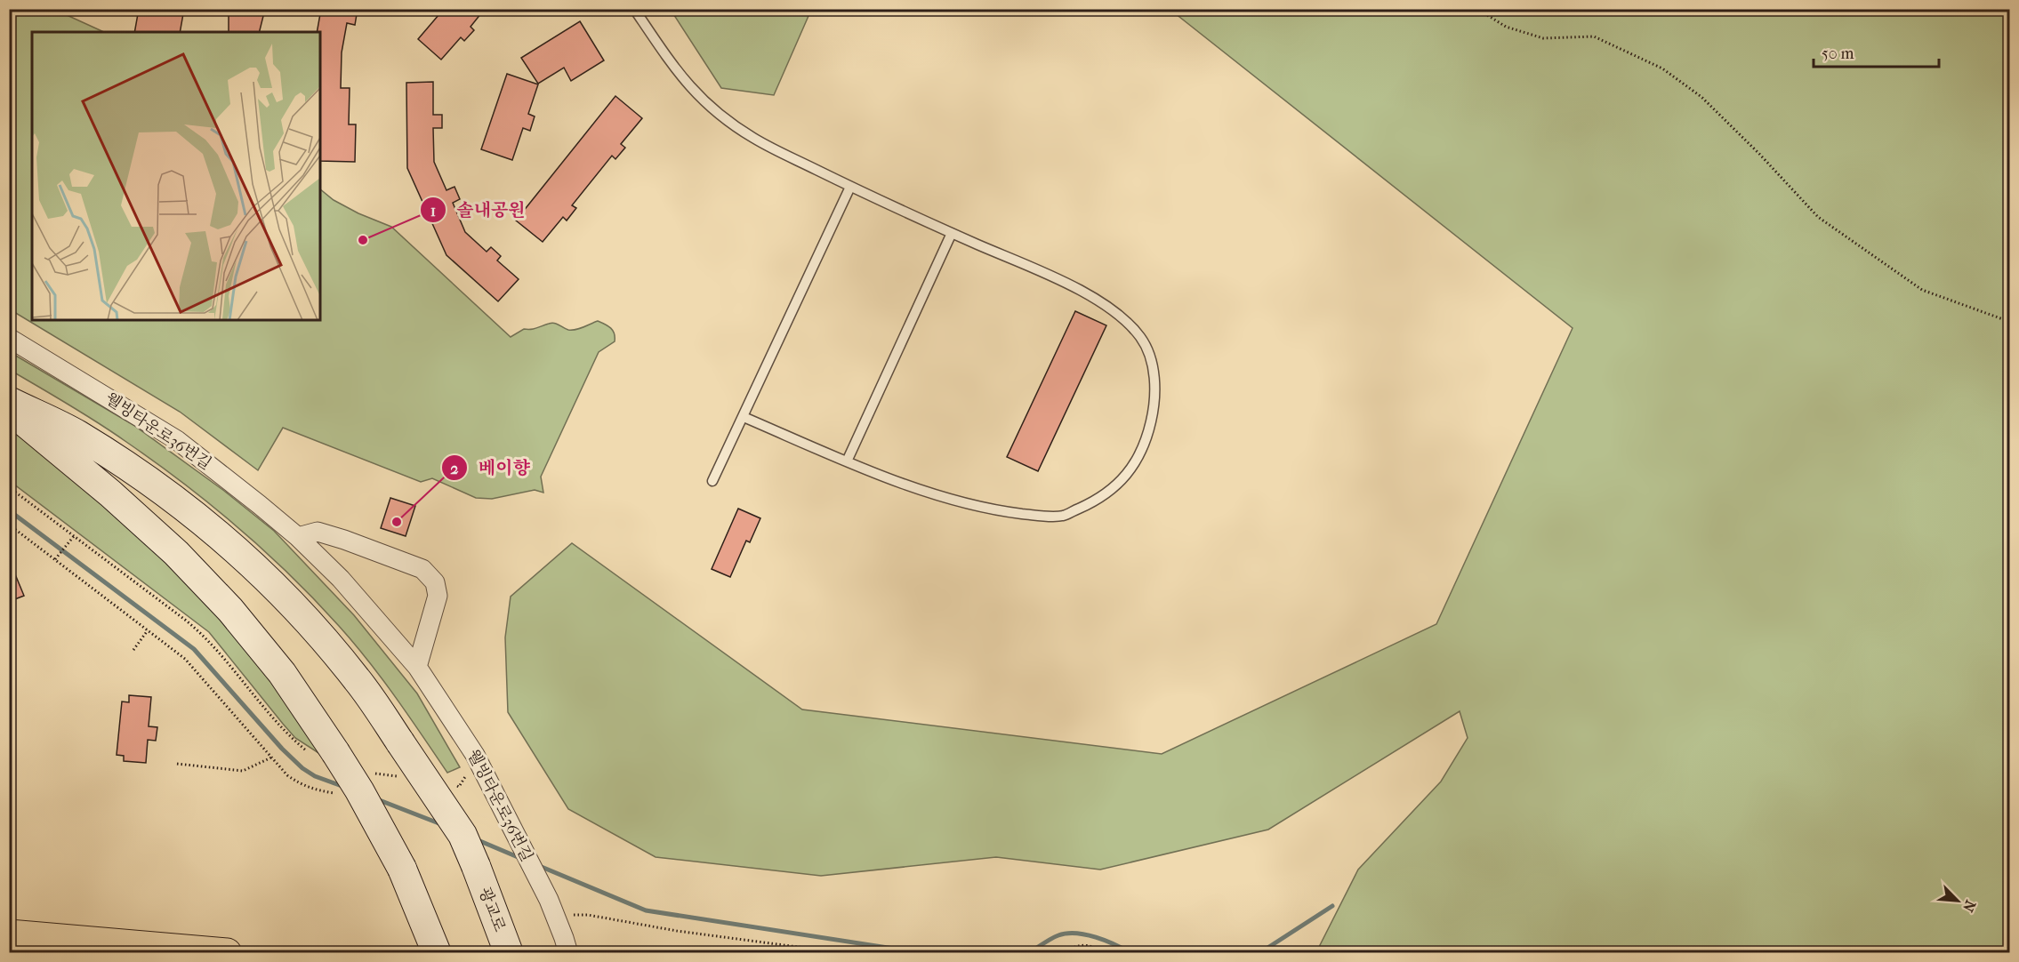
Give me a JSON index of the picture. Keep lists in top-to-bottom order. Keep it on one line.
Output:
{"streets":{"main road":["광교로"],"street":["웰빙타운로36번길"]},"places":["솔내공원","베이향"],"scale_bar":"50 m","north":"bottom right"}
